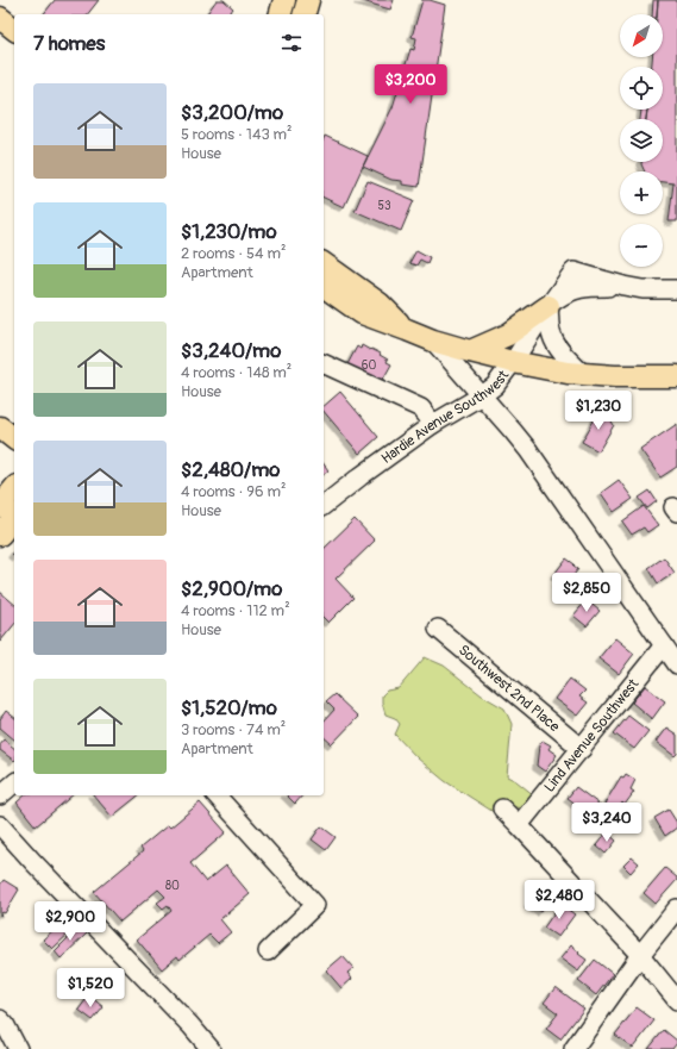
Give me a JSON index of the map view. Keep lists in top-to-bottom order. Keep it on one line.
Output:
{"streets":{"street":["Hardie Avenue Southwest","Southwest 2nd Place","Lind Avenue Southwest"]},"crossings":[["Southwest 2nd Place","Lind Avenue Southwest"]],"house_numbers":["53","60","80"],"north":"bottom left","page":{"map_buttons":["+","−"],"heading":"7 homes","price":["$3,200","$1,230","$2,850","$3,240","$2,480","$2,900","$1,520"],"list":[{"name":"$3,200/mo","note":"5 rooms · 143 m² · House"},{"name":"$1,230/mo","note":"2 rooms · 54 m² · Apartment"},{"name":"$3,240/mo","note":"4 rooms · 148 m² · House"},{"name":"$2,480/mo","note":"4 rooms · 96 m² · House"},{"name":"$2,900/mo","note":"4 rooms · 112 m² · House"},{"name":"$1,520/mo","note":"3 rooms · 74 m² · Apartment"}]}}
